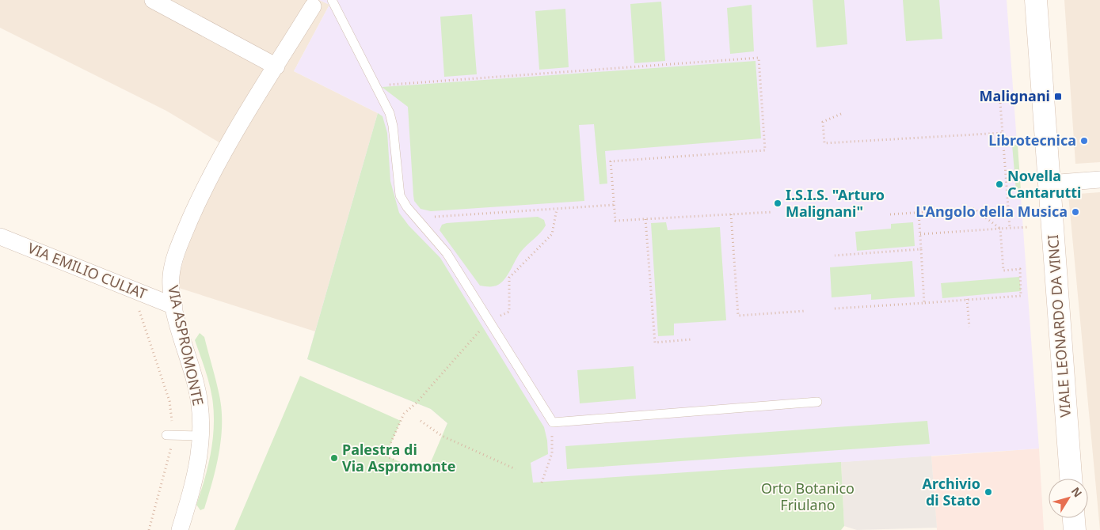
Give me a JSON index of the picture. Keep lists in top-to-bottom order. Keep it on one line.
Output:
{"streets":{"main road":["VIALE LEONARDO DA VINCI"],"street":["VIA EMILIO CULIAT","VIA ASPROMONTE"]},"crossings":[["VIA EMILIO CULIAT","VIA ASPROMONTE"]],"parks":["Orto Botanico Friulano"],"places":{"transit":["Malignani"],"other":["Librotecnica","Novella Cantarutti","I.S.I.S. \"Arturo Malignani\"","L'Angolo della Musica","Palestra di Via Aspromonte","Archivio di Stato"]},"north":"top right"}
